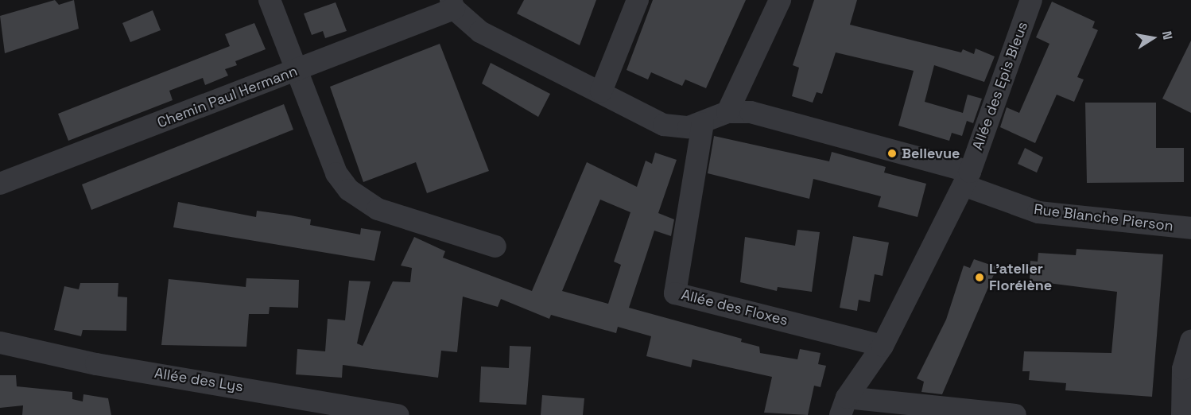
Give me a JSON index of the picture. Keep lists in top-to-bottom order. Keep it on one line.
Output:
{"streets":{"street":["Allée des Epis Bleus","Chemin Paul Hermann","Rue Blanche Pierson","Allée des Floxes","Allée des Lys"]},"crossings":[["Allée des Epis Bleus","Rue Blanche Pierson"],["Allée des Epis Bleus","Allée des Floxes"]],"places":["Bellevue","L'atelier Florélène"],"north":"right"}
